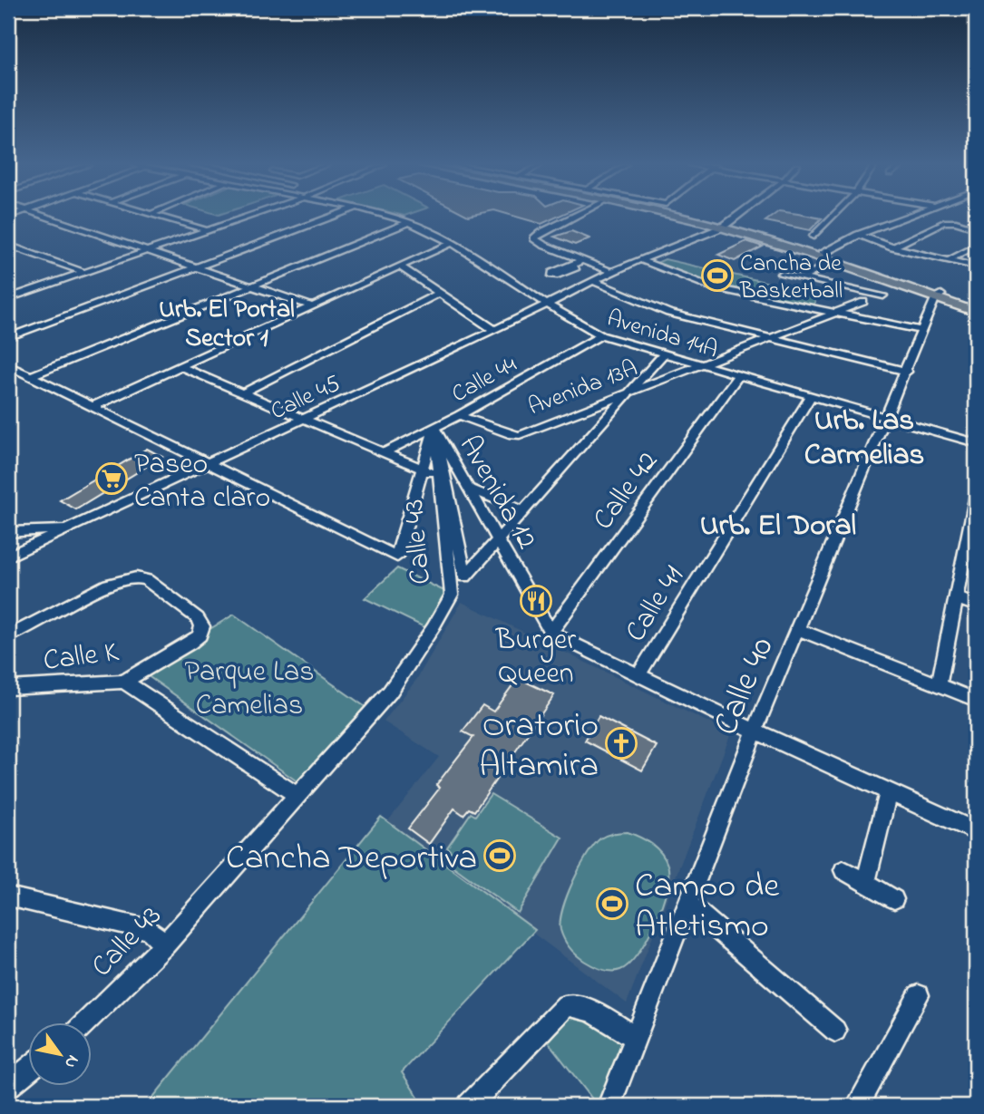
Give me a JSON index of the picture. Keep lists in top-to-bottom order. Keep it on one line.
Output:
{"streets":{"street":["Avenida 14A","Calle 44","Avenida 13A","Calle 45","Calle 42","Avenida 12","Calle 43","Calle 41","Calle K","Calle 40"]},"crossings":[["Avenida 14A","Calle 44"],["Avenida 14A","Calle 45"],["Avenida 14A","Calle 42"],["Avenida 14A","Calle 43"],["Avenida 14A","Calle 41"],["Avenida 14A","Calle 40"],["Calle 44","Avenida 13A"],["Calle 44","Avenida 12"],["Calle 44","Calle 43"],["Calle 45","Avenida 12"],["Calle 42","Avenida 12"],["Avenida 12","Calle 43"]],"districts":["Urb. El Portal Sector 1","Urb. Las Carmelias","Urb. El Doral"],"parks":["Parque Las Camelias"],"places":{"sports":["Cancha de Basketball","Cancha Deportiva","Campo de Atletismo"],"supermarket":["Paseo Canta claro"],"restaurant":["Burger Queen"],"church":["Oratorio Altamira"]},"north":"bottom right"}
